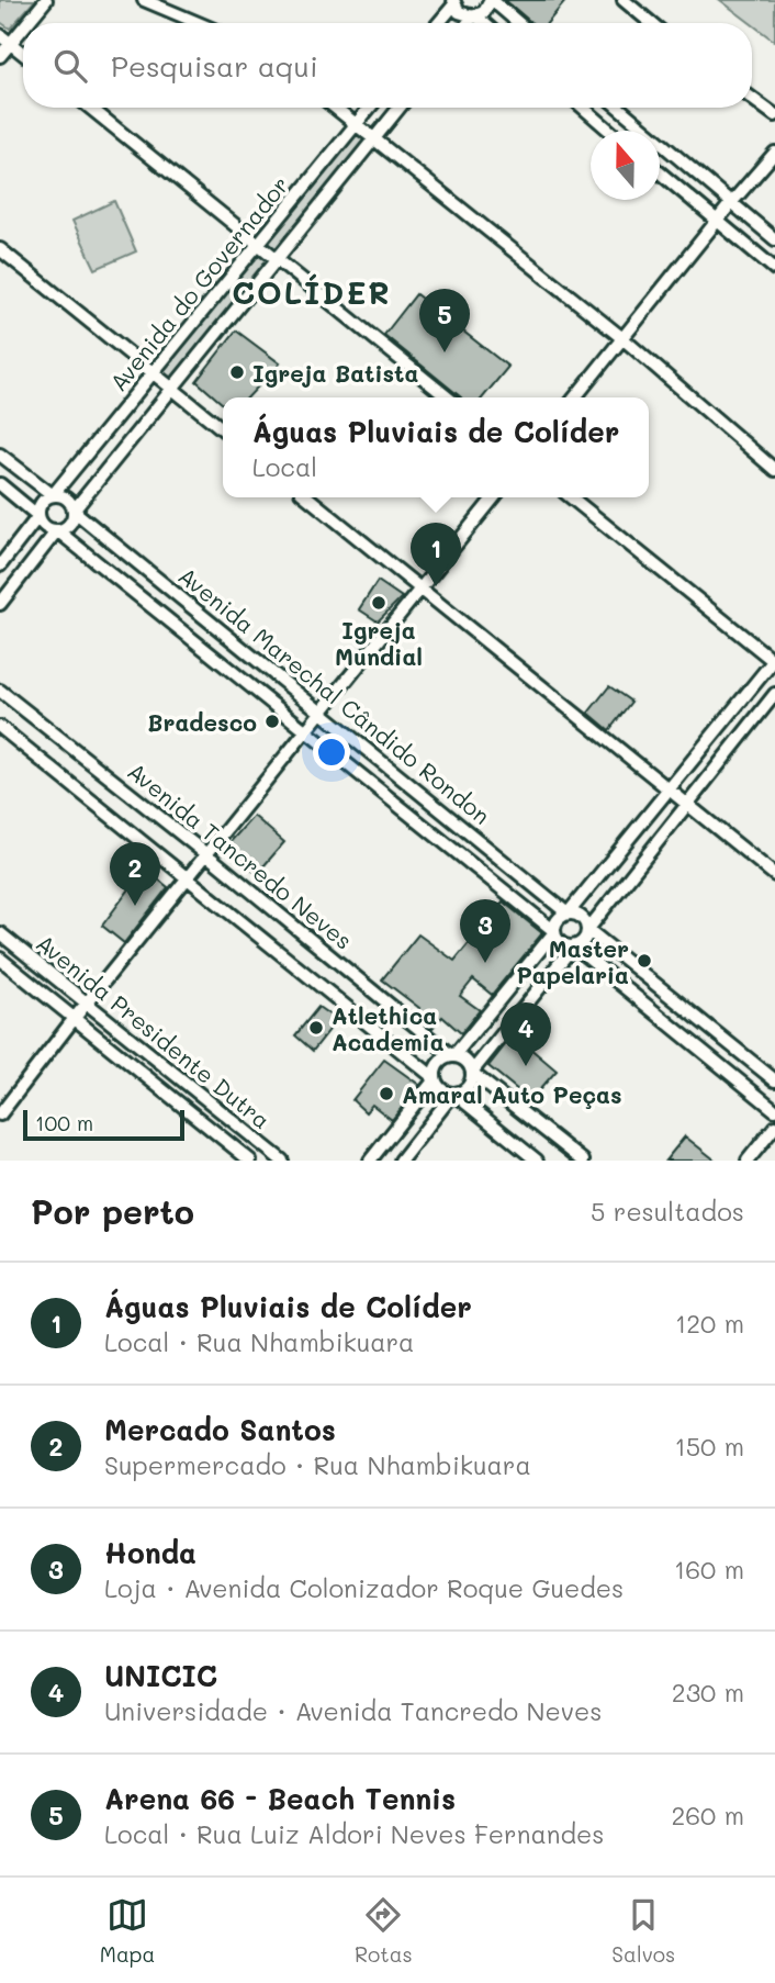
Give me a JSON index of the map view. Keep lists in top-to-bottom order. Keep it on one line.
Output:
{"streets":{"street":["Avenida do Governador","Avenida Marechal Cândido Rondon","Avenida Tancredo Neves","Avenida Presidente Dutra"]},"crossings":[["Avenida do Governador","Avenida Marechal Cândido Rondon"]],"districts":["COLÍDER"],"places":["Igreja Batista","Igreja Mundial","Bradesco","Master Papelaria","Atlethica Academia","Amaral Auto Peças"],"scale_bar":"100 m","north":"top","page":{"search":"Pesquisar aqui","pins":["5","1","2","3","4"],"popup":["Águas Pluviais de Colíder","Local"],"scale":"100 m","heading":["Por perto","5 resultados"],"list":[{"mark":"1","name":"Águas Pluviais de Colíder","note":"Local · Rua Nhambikuara","value":"120 m"},{"mark":"2","name":"Mercado Santos","note":"Supermercado · Rua Nhambikuara","value":"150 m"},{"mark":"3","name":"Honda","note":"Loja · Avenida Colonizador Roque Guedes","value":"160 m"},{"mark":"4","name":"UNICIC","note":"Universidade · Avenida Tancredo Neves","value":"230 m"},{"mark":"5","name":"Arena 66 - Beach Tennis","note":"Local · Rua Luiz Aldori Neves Fernandes","value":"260 m"}],"nav":["Mapa","Rotas","Salvos"]}}
